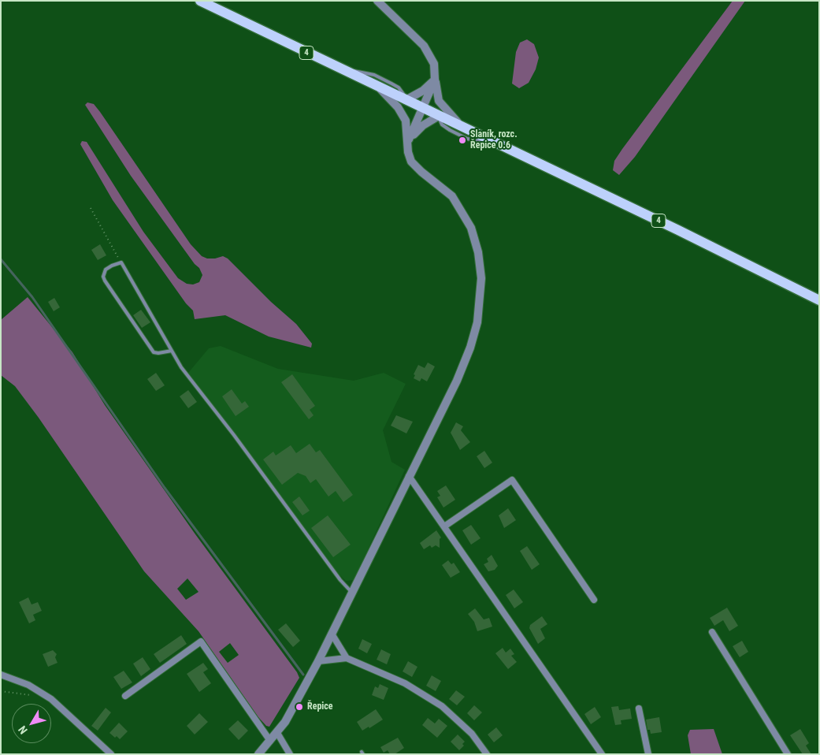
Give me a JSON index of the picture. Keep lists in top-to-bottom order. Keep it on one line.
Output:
{"streets":{"main road":["4"]},"places":["Slaník, rozc. Řepice 0.6","Řepice"],"north":"bottom left"}
